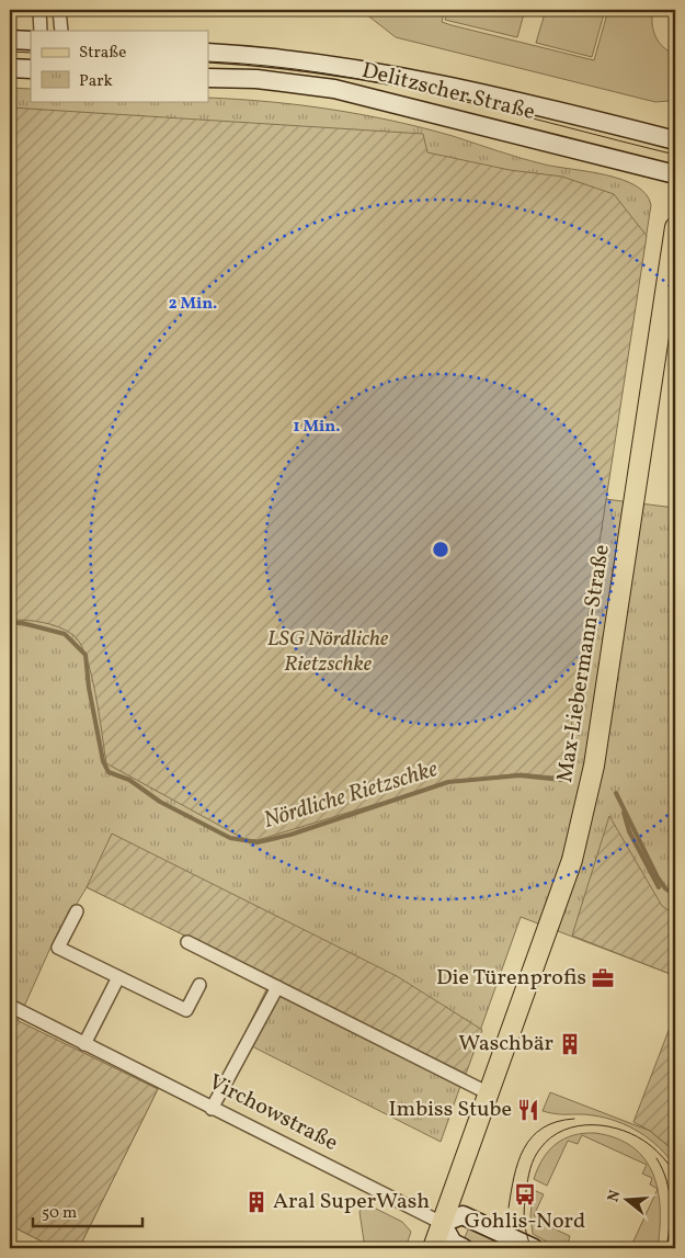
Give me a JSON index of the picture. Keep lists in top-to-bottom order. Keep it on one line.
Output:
{"streets":{"main road":["Delitzscher Straße","Max-Liebermann-Straße"],"street":["Virchowstraße"]},"crossings":[["Max-Liebermann-Straße","Virchowstraße"]],"water":["Nördliche Rietzschke"],"parks":["LSG Nördliche Rietzschke"],"places":{"office":["Die Türenprofis"],"building":["Waschbär","Aral SuperWash"],"restaurant":["Imbiss Stube"],"bus stop":["Gohlis-Nord"]},"legend":["Straße","Park"],"scale_bar":"50 m","north":"left","rings":["2 Min.","1 Min."]}
